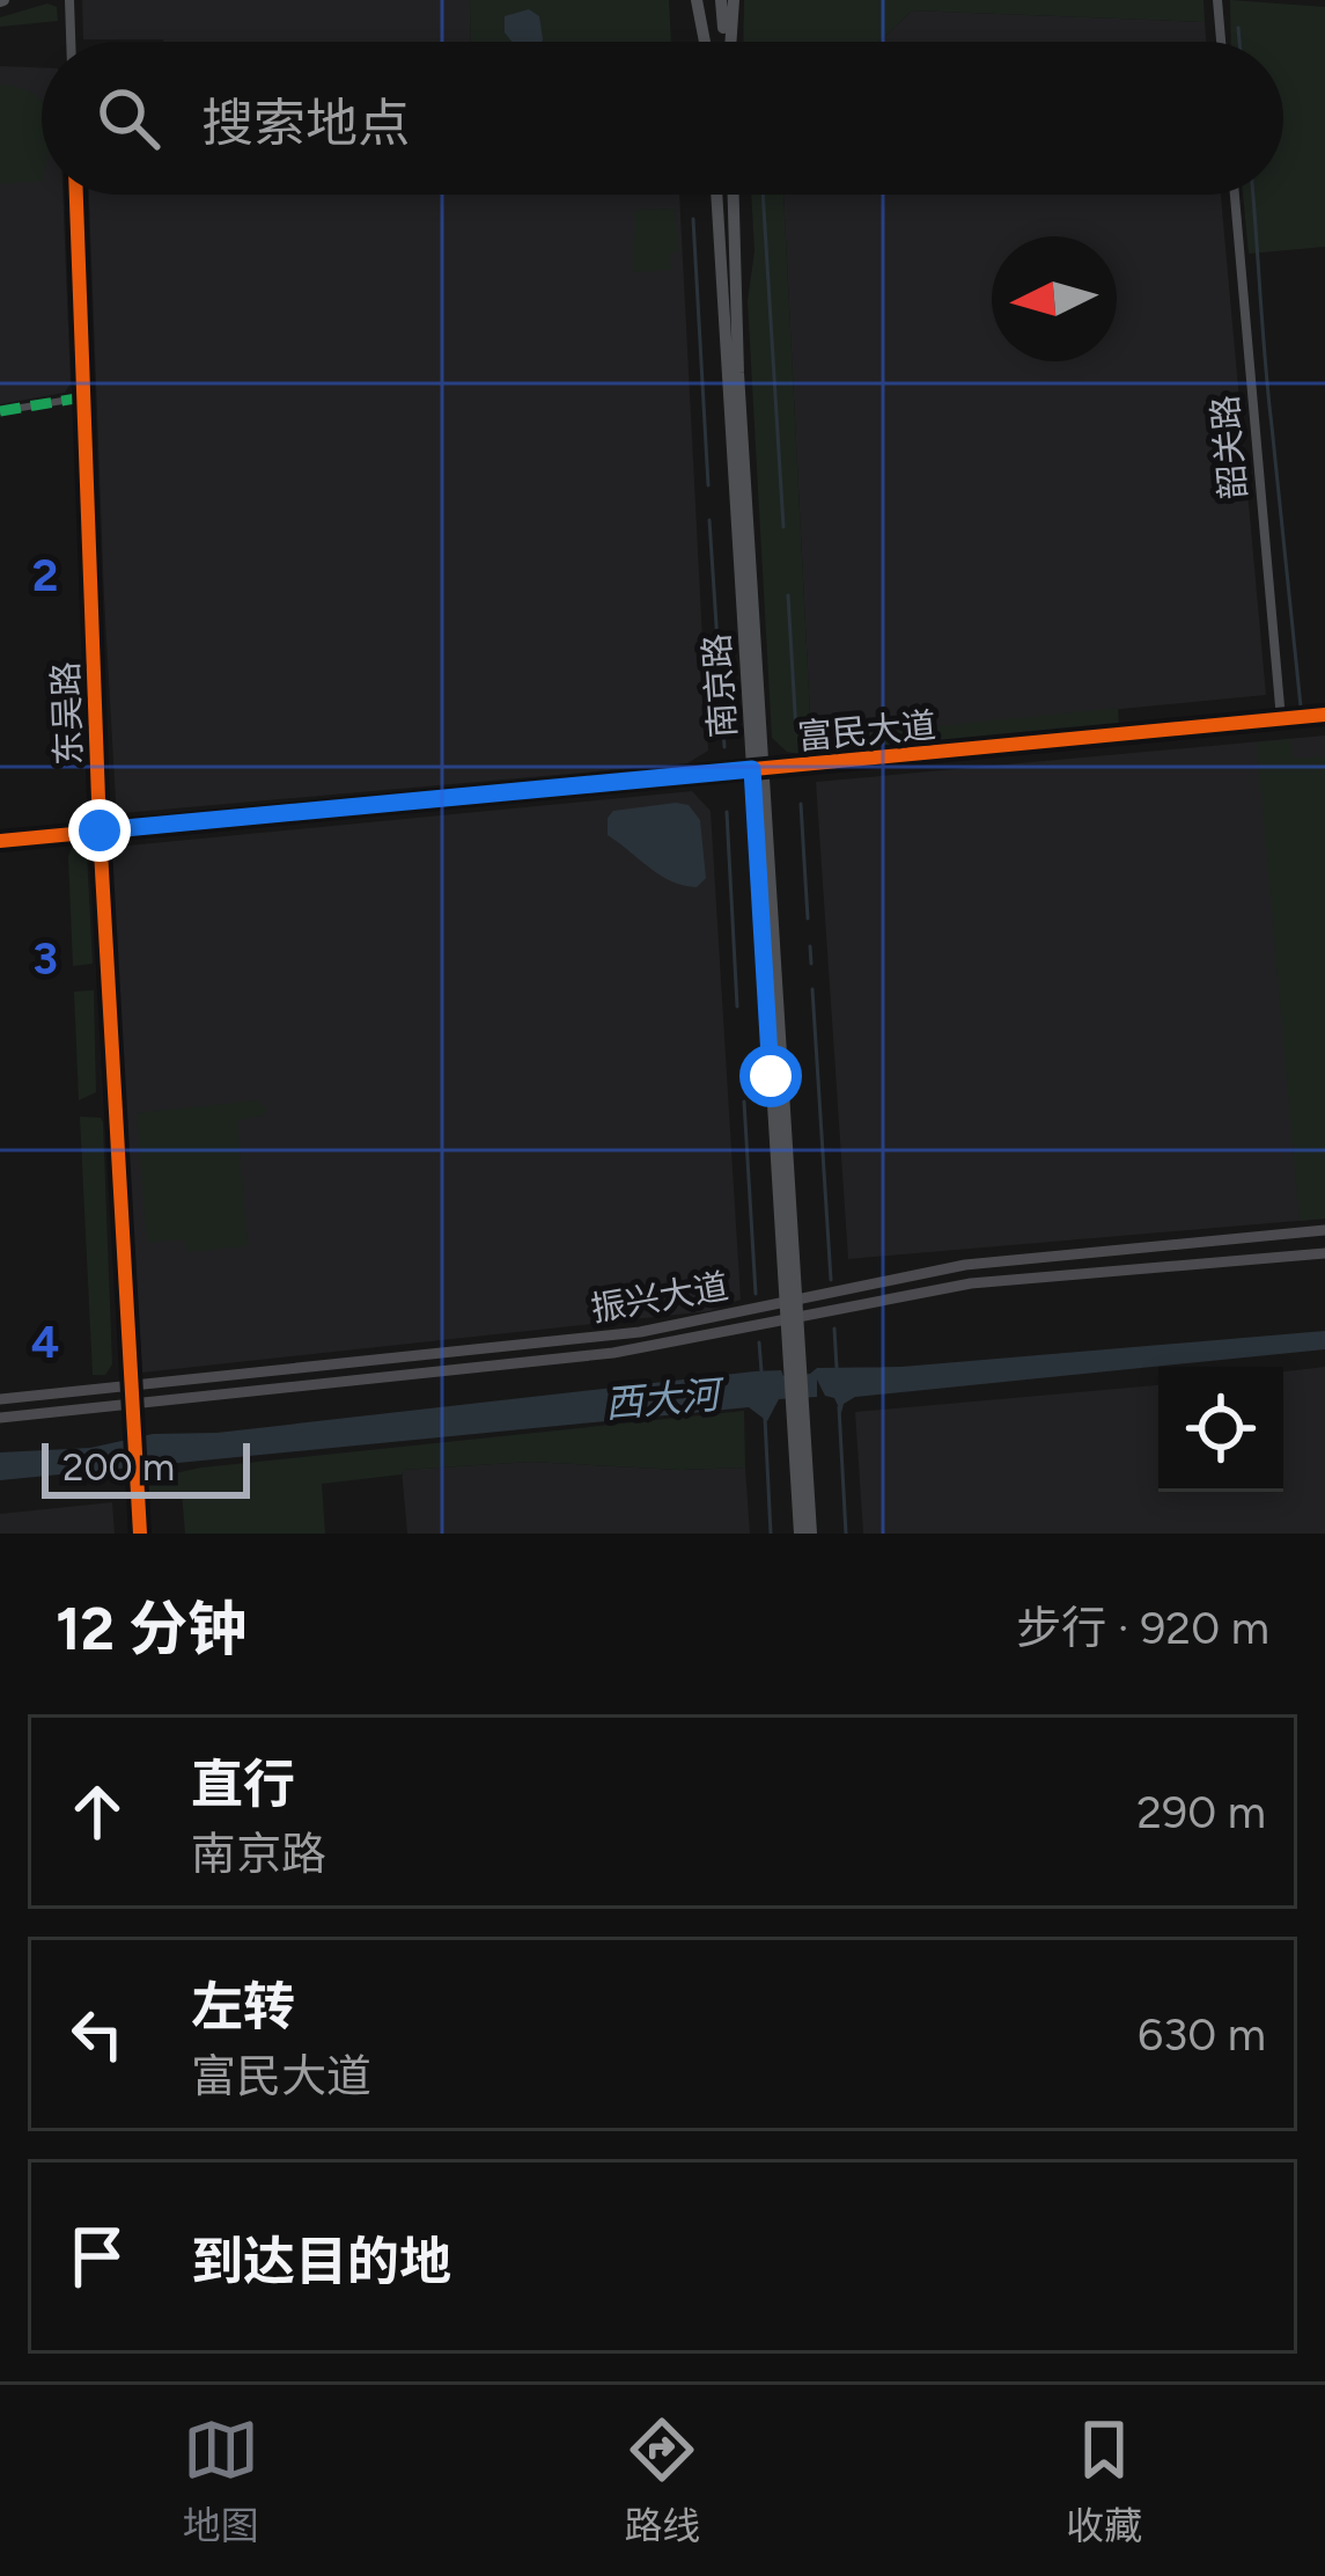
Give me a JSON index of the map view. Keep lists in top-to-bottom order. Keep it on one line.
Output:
{"streets":{"main road":["南京路","振兴大道"],"street":["韶关路","东吴路","富民大道"]},"crossings":[["韶关路","富民大道"],["南京路","富民大道"],["南京路","振兴大道"],["东吴路","富民大道"],["东吴路","振兴大道"]],"water":["西大河"],"scale_bar":"200 m","north":"left","page":{"search":"搜索地点","scale":"200 m","heading":["12 分钟","步行 · 920 m"],"list":[["直行","南京路","290 m"],["左转","富民大道","630 m"],"到达目的地"],"nav":["地图","路线","收藏"]},"grid":{"rows":["2","3","4"]}}
